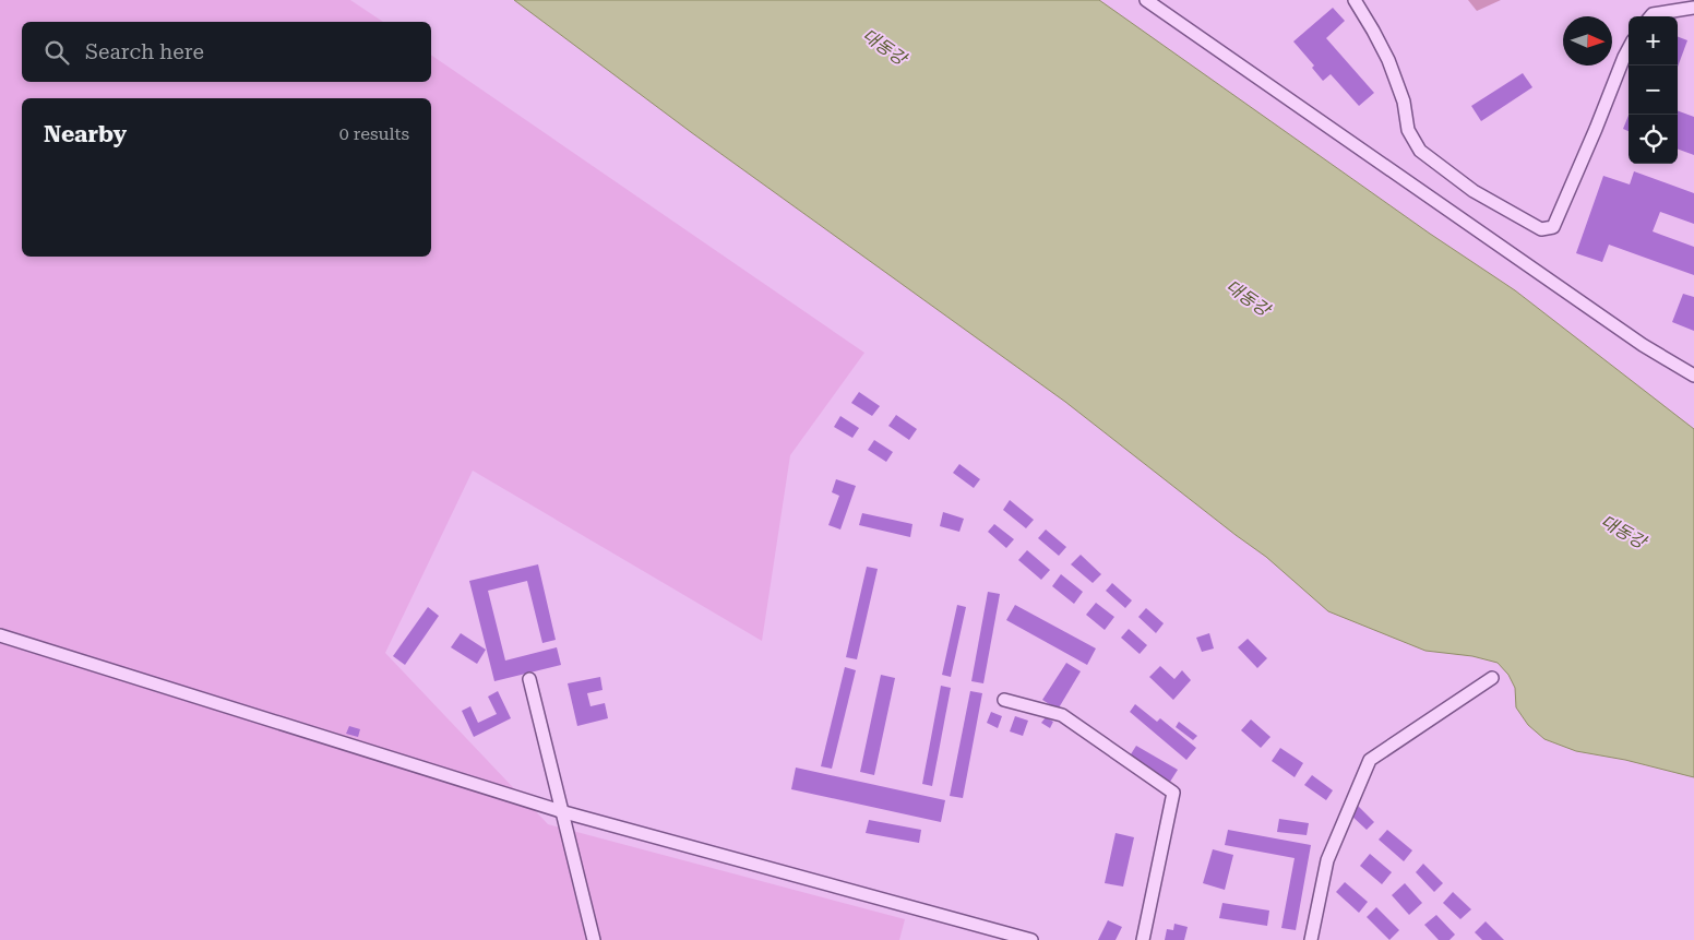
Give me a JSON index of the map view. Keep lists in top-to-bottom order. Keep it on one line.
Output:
{"water":["대동강"],"north":"right","page":{"map_buttons":["+","−"],"search":"Search here","heading":["Nearby","0 results"]}}
